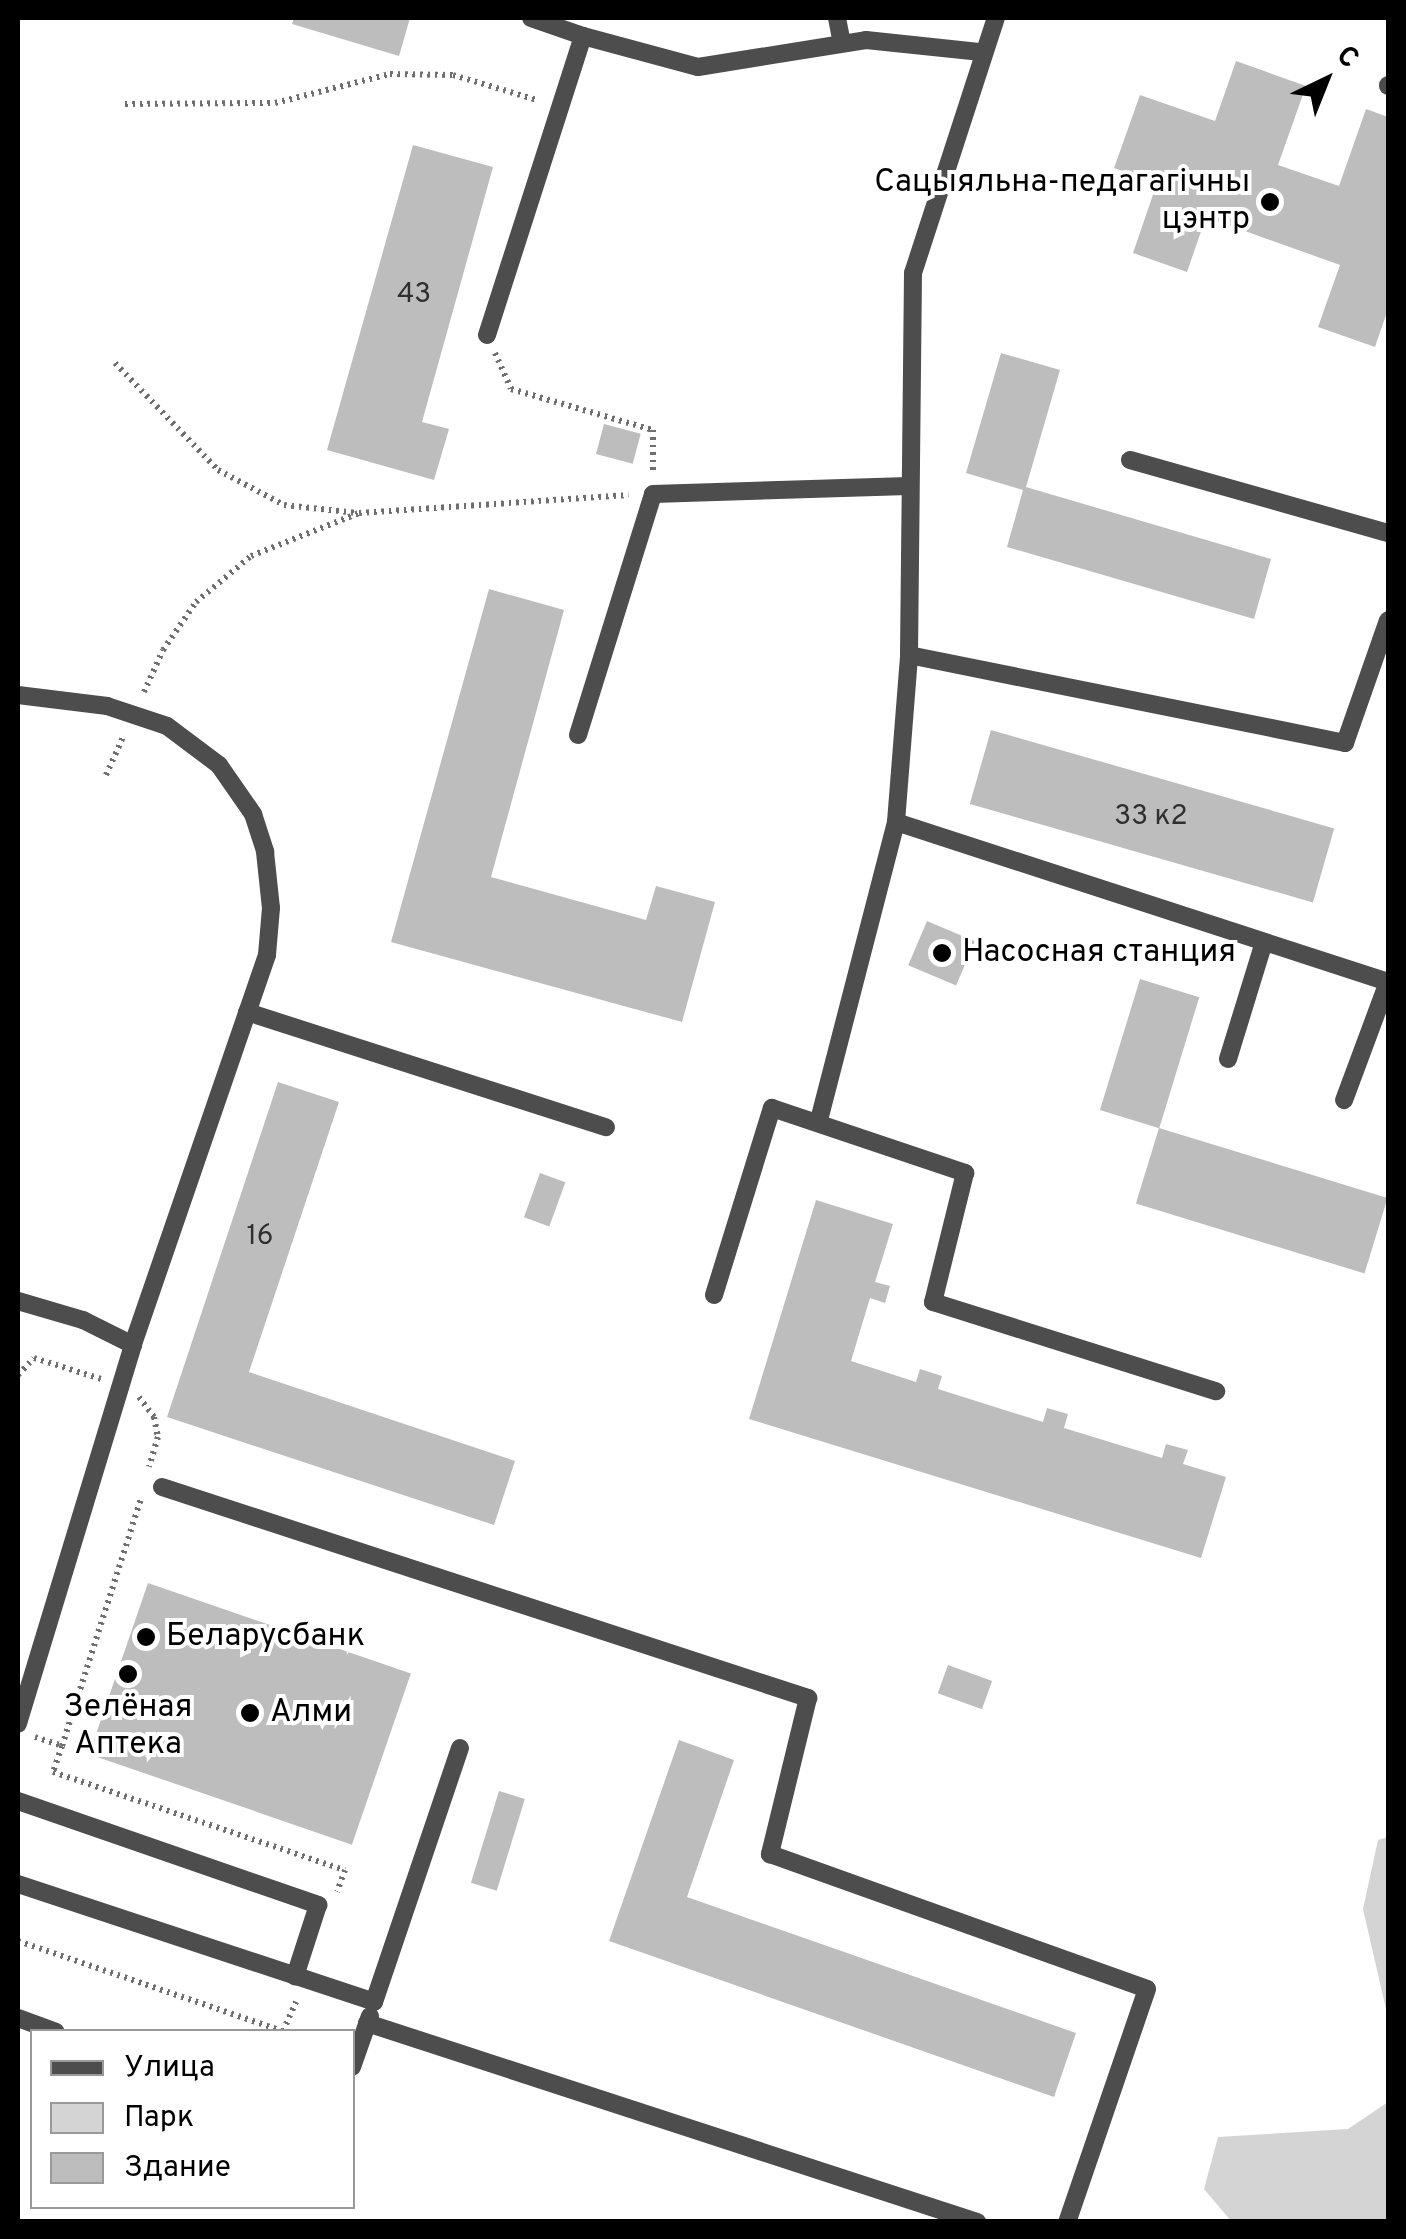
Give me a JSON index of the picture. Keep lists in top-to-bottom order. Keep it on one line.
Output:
{"places":["Сацыяльна-педагагічны цэнтр","Насосная станция","Беларусбанк","Зелёная Аптека","Алми"],"house_numbers":["43","33 к2","16"],"legend":["Улица","Парк","Здание"],"north":"top right"}
